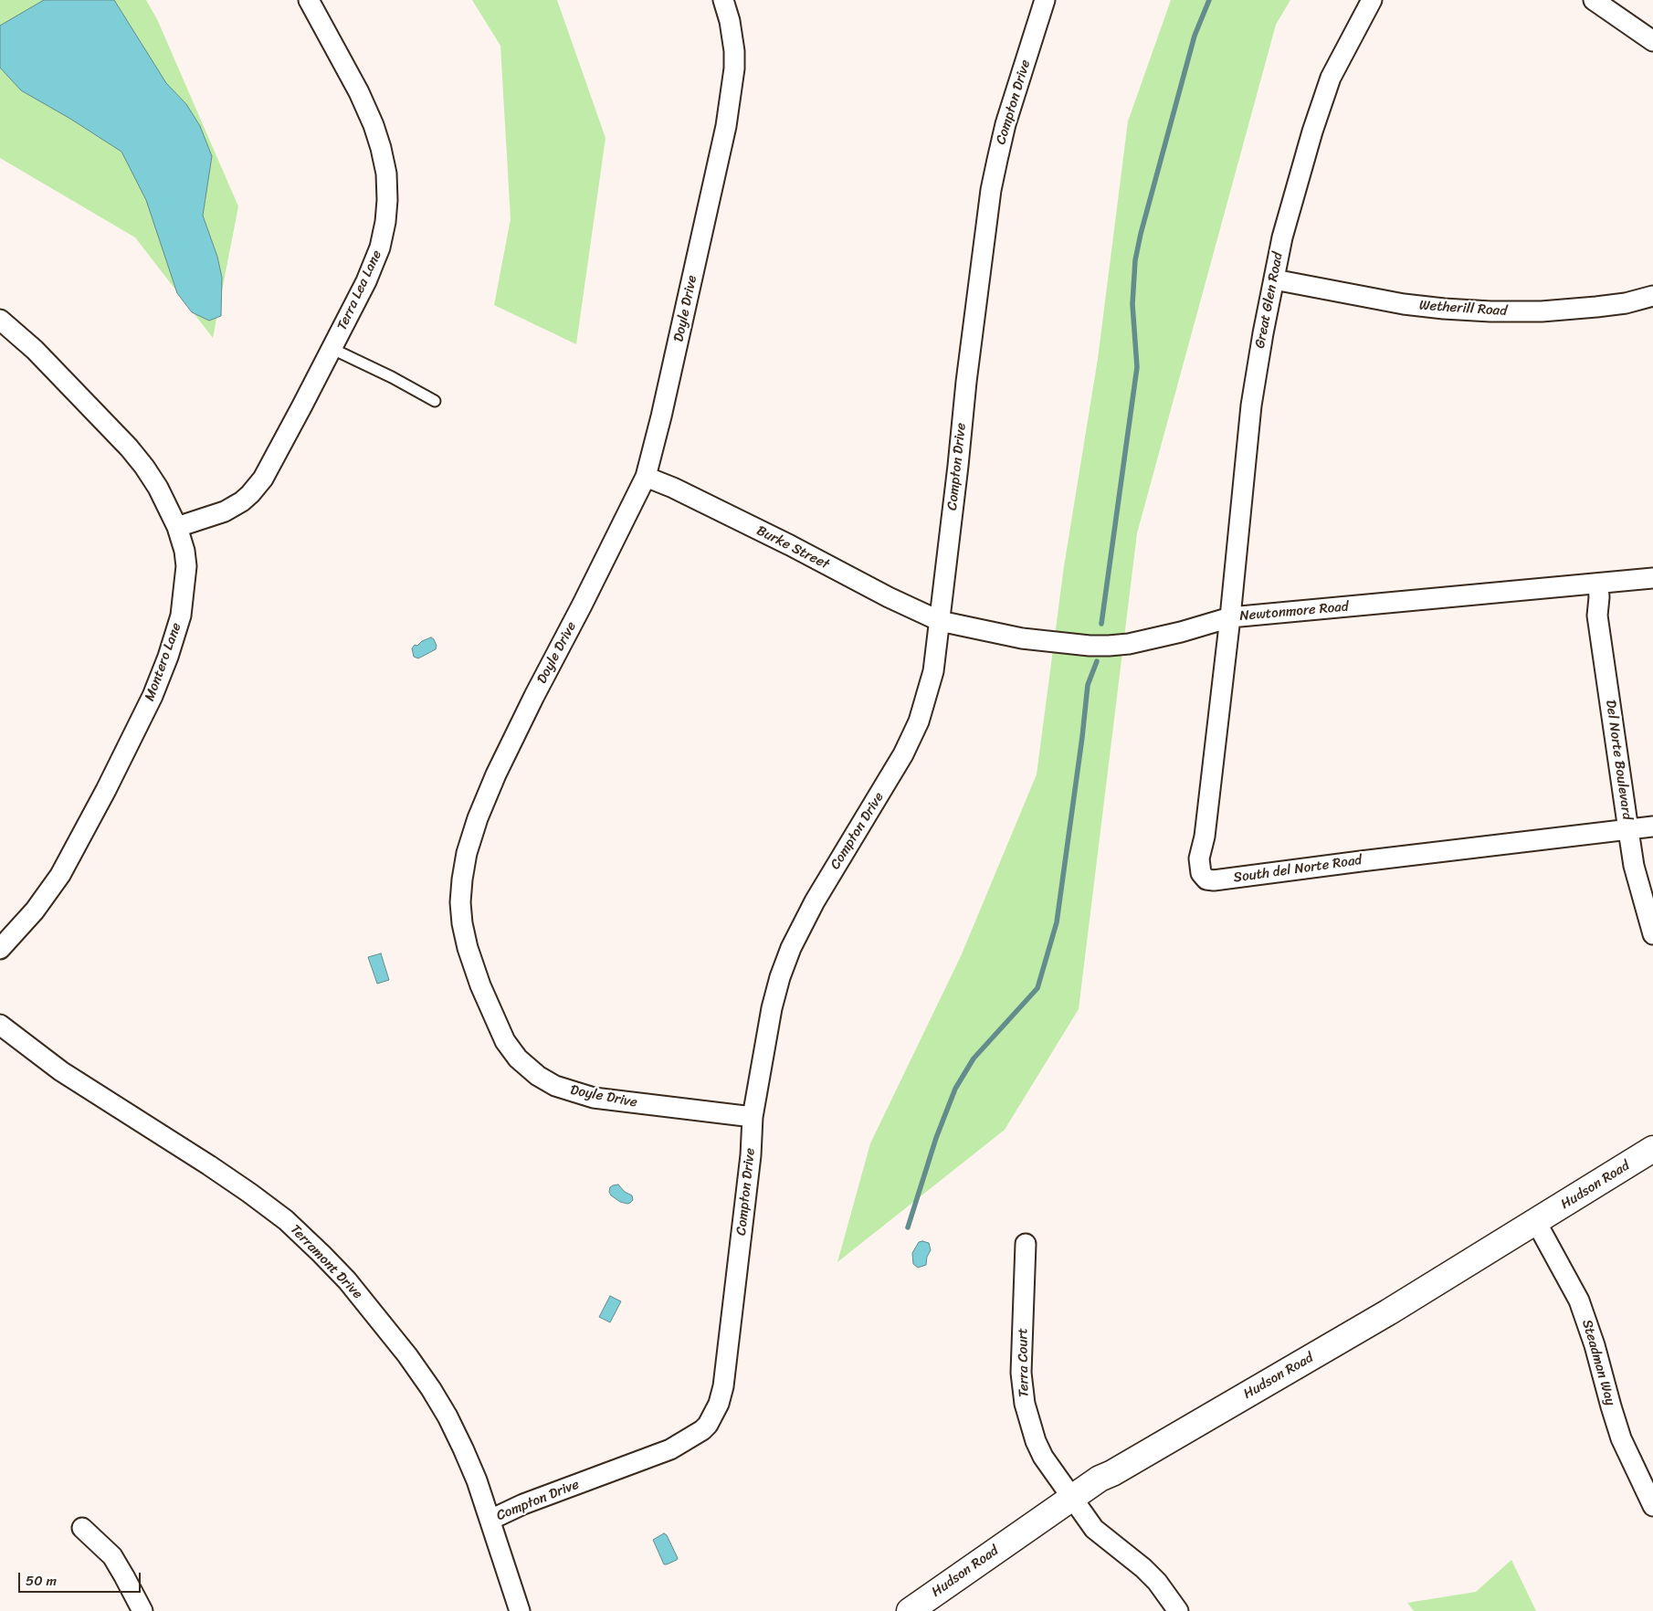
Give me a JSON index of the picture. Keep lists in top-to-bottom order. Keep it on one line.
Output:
{"streets":{"street":["Compton Drive","Terra Lea Lane","Great Glen Road","Doyle Drive","Wetherill Road","Burke Street","Newtonmore Road","Montero Lane","Del Norte Boulevard","South del Norte Road","Hudson Road","Terramont Drive","Terra Court","Steadman Way"]},"crossings":[["Compton Drive","Doyle Drive"],["Compton Drive","Burke Street"],["Compton Drive","Newtonmore Road"],["Compton Drive","Terramont Drive"],["Terra Lea Lane","Montero Lane"],["Great Glen Road","Wetherill Road"],["Great Glen Road","Newtonmore Road"],["Great Glen Road","South del Norte Road"],["Doyle Drive","Burke Street"],["Burke Street","Newtonmore Road"],["Newtonmore Road","Del Norte Boulevard"],["Newtonmore Road","South del Norte Road"],["Del Norte Boulevard","South del Norte Road"],["Hudson Road","Terra Court"],["Hudson Road","Steadman Way"]],"scale_bar":"50 m"}
